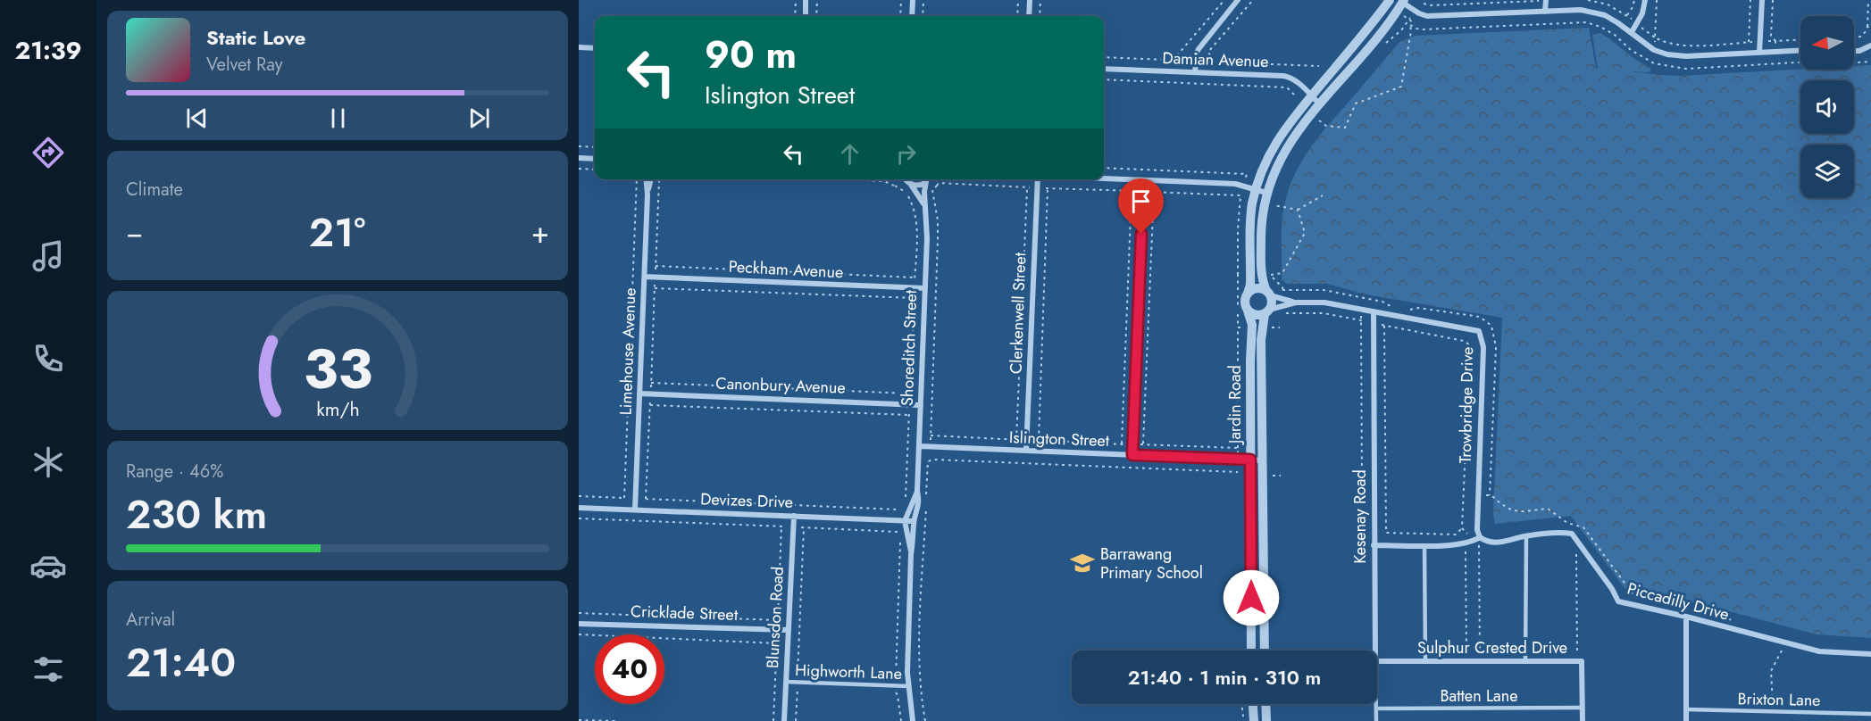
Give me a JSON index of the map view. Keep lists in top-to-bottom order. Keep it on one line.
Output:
{"streets":{"street":["Damian Avenue","Peckham Avenue","Clerkenwell Street","Shoreditch Street","Limehouse Avenue","Canonbury Avenue","Jardin Road","Trowbridge Drive","Islington Street","Devizes Drive","Kesenay Road","Piccadilly Drive","Cricklade Street","Blunsdon Road","Sulphur Crested Drive"],"lane":["Highworth Lane","Batten Lane","Brixton Lane"]},"crossings":[["Peckham Avenue","Shoreditch Street"],["Peckham Avenue","Limehouse Avenue"],["Clerkenwell Street","Islington Street"],["Shoreditch Street","Canonbury Avenue"],["Shoreditch Street","Islington Street"],["Shoreditch Street","Devizes Drive"],["Shoreditch Street","Highworth Lane"],["Limehouse Avenue","Canonbury Avenue"],["Limehouse Avenue","Devizes Drive"],["Jardin Road","Trowbridge Drive"],["Jardin Road","Islington Street"],["Trowbridge Drive","Kesenay Road"],["Devizes Drive","Blunsdon Road"],["Kesenay Road","Batten Lane"],["Cricklade Street","Blunsdon Road"],["Blunsdon Road","Highworth Lane"],["Sulphur Crested Drive","Batten Lane"]],"places":{"school or university":["Barrawang Primary School"]},"north":"left","page":{"tabs":"21:39","turn":["90 m","Islington Street"],"song":["Static Love","Velvet Ray"],"tile":["Climate",["Range · 46%","230 km"],["Arrival","21:40"]],"heat":["−","21°","+"],"limit":"40","trip":"21:40 · 1 min · 310 m","gauge":["33","km/h"]}}
